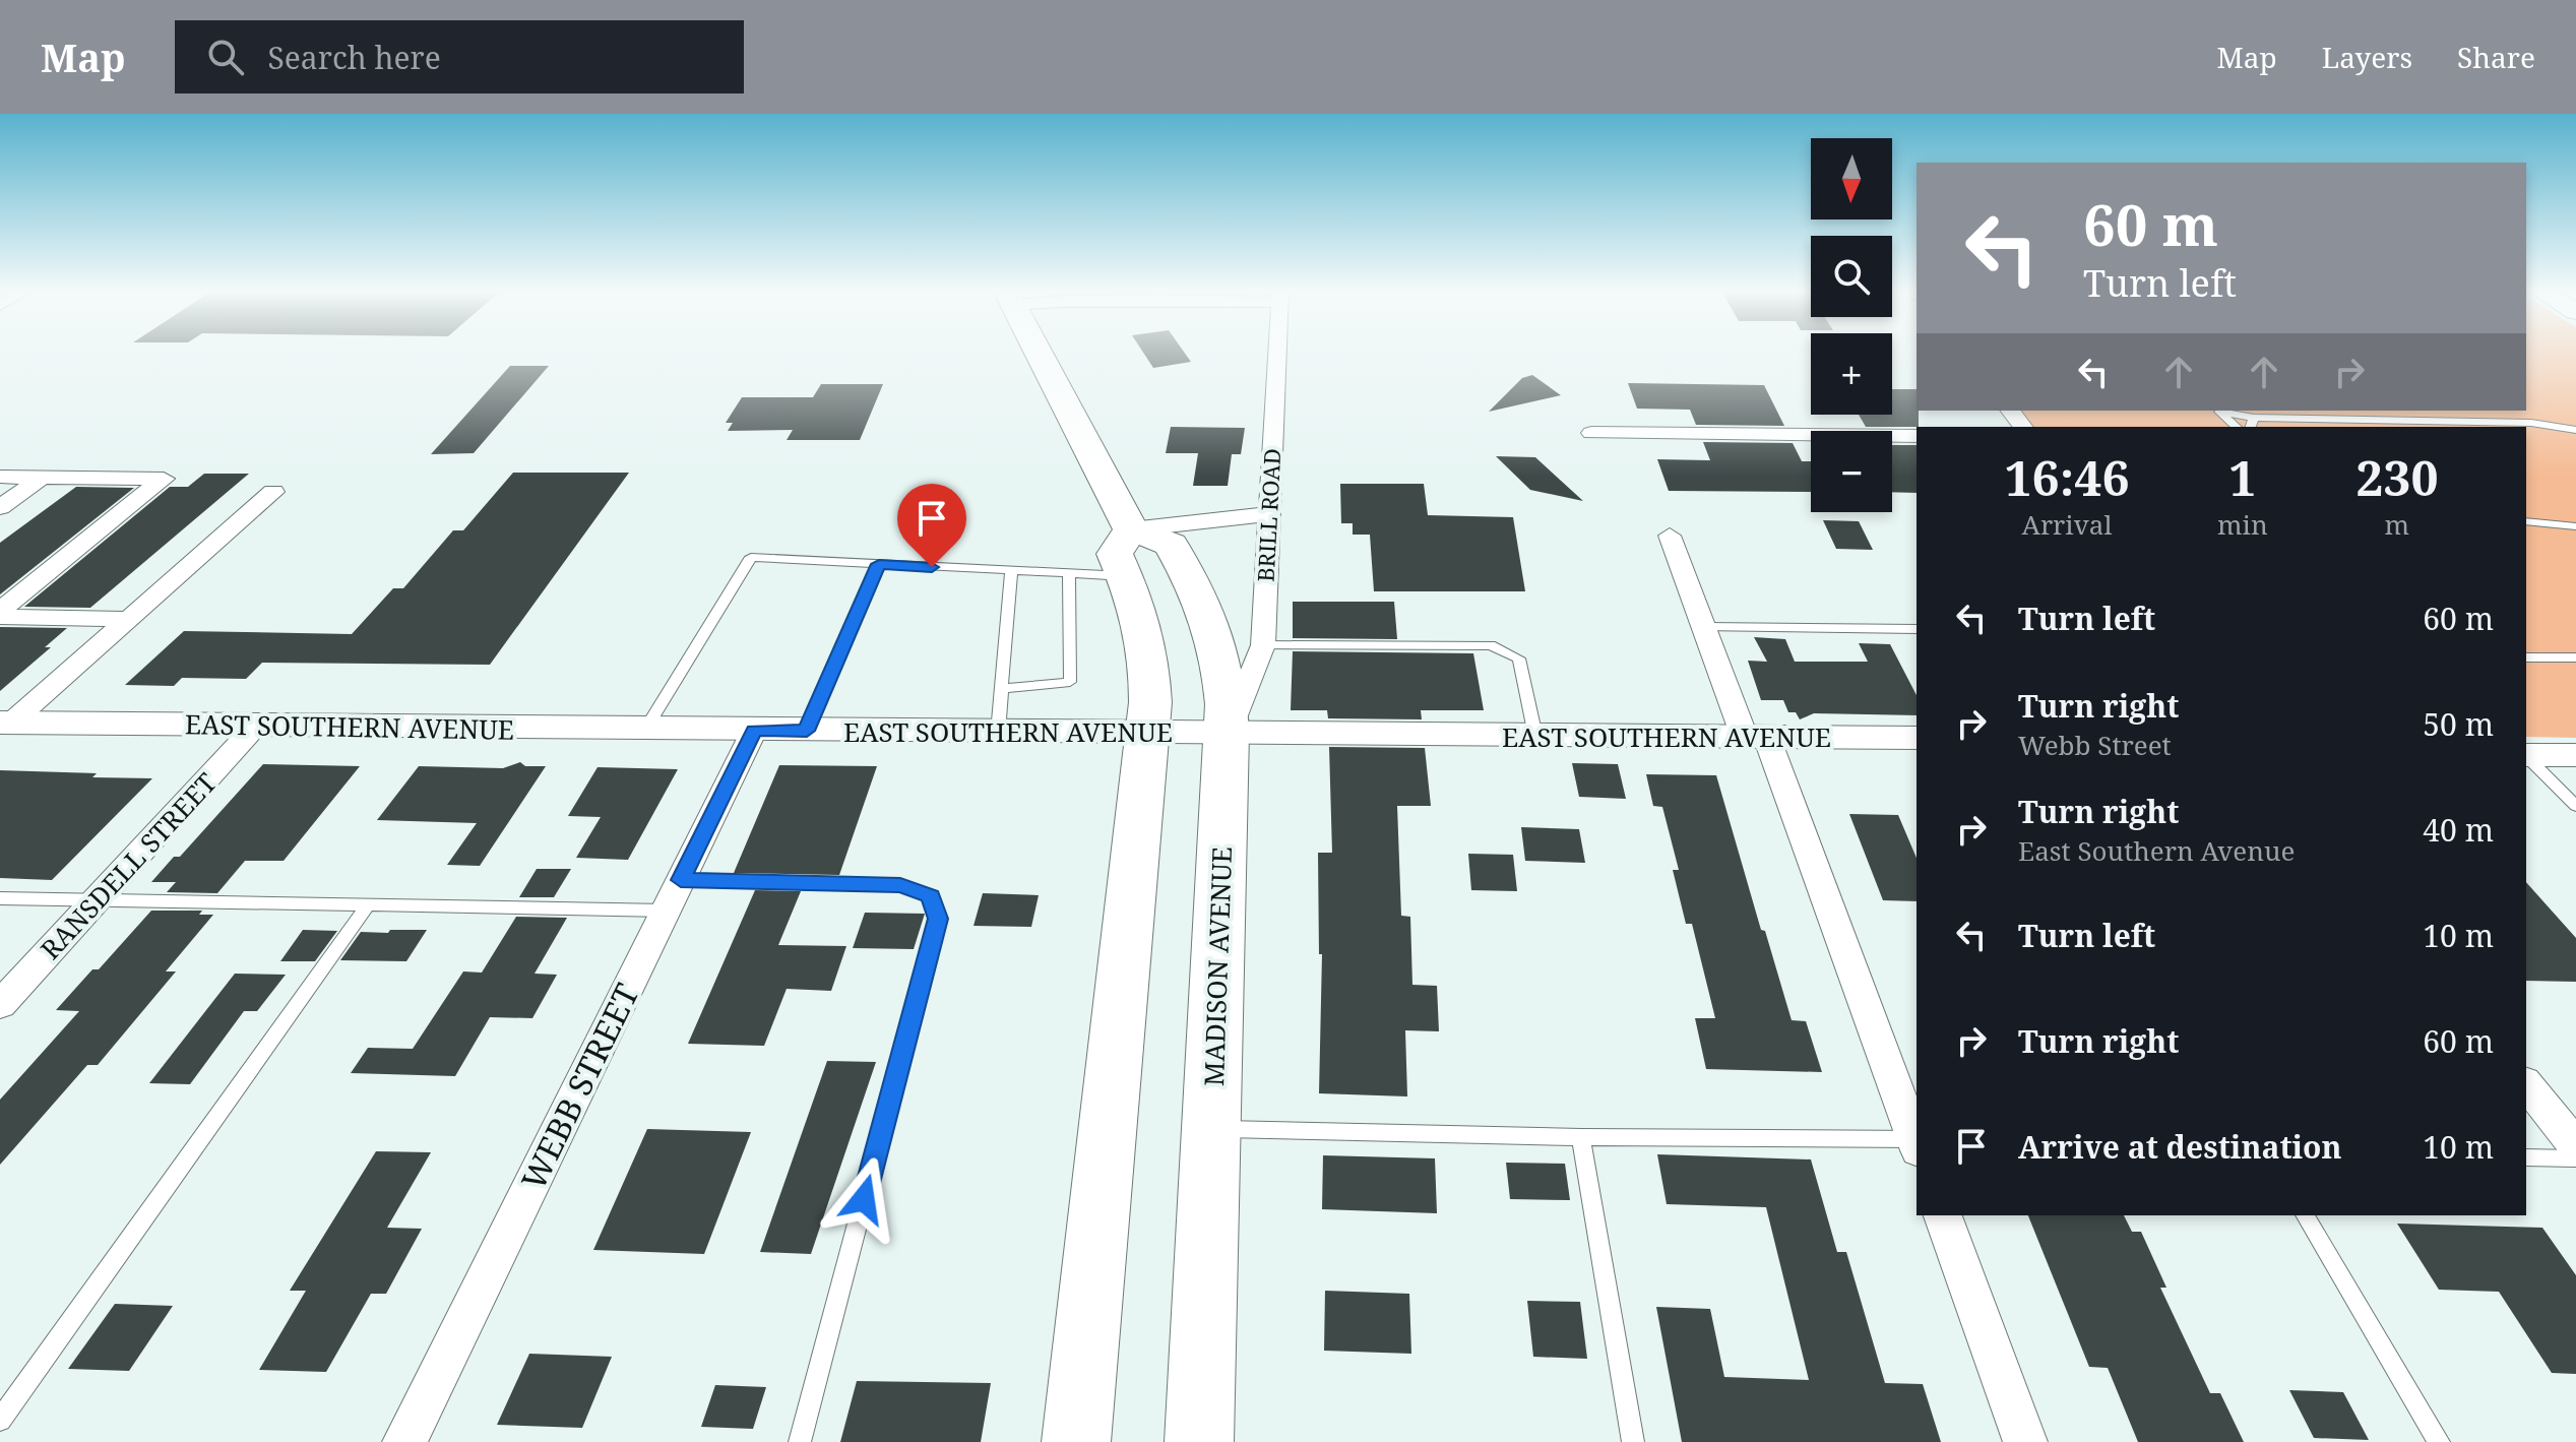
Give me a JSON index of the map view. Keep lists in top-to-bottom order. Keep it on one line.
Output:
{"streets":{"main road":["MADISON AVENUE"],"street":["BRILL ROAD","EAST SOUTHERN AVENUE","RANSDELL STREET","WEBB STREET"]},"crossings":[["BRILL ROAD","EAST SOUTHERN AVENUE"],["BRILL ROAD","MADISON AVENUE"],["EAST SOUTHERN AVENUE","RANSDELL STREET"],["EAST SOUTHERN AVENUE","MADISON AVENUE"],["EAST SOUTHERN AVENUE","WEBB STREET"]],"north":"bottom","page":{"header":"Map","search":"Search here","nav":["Map","Layers","Share"],"map_buttons":["+","−"],"turn":["60 m","Turn left"],"eta":["16:46","Arrival","1","min","230","m"],"list":[{"name":"Turn left","value":"60 m"},{"name":"Turn right","note":"Webb Street","value":"50 m"},{"name":"Turn right","note":"East Southern Avenue","value":"40 m"},{"name":"Turn left","value":"10 m"},{"name":"Turn right","value":"60 m"},{"name":"Arrive at destination","value":"10 m"}]}}
